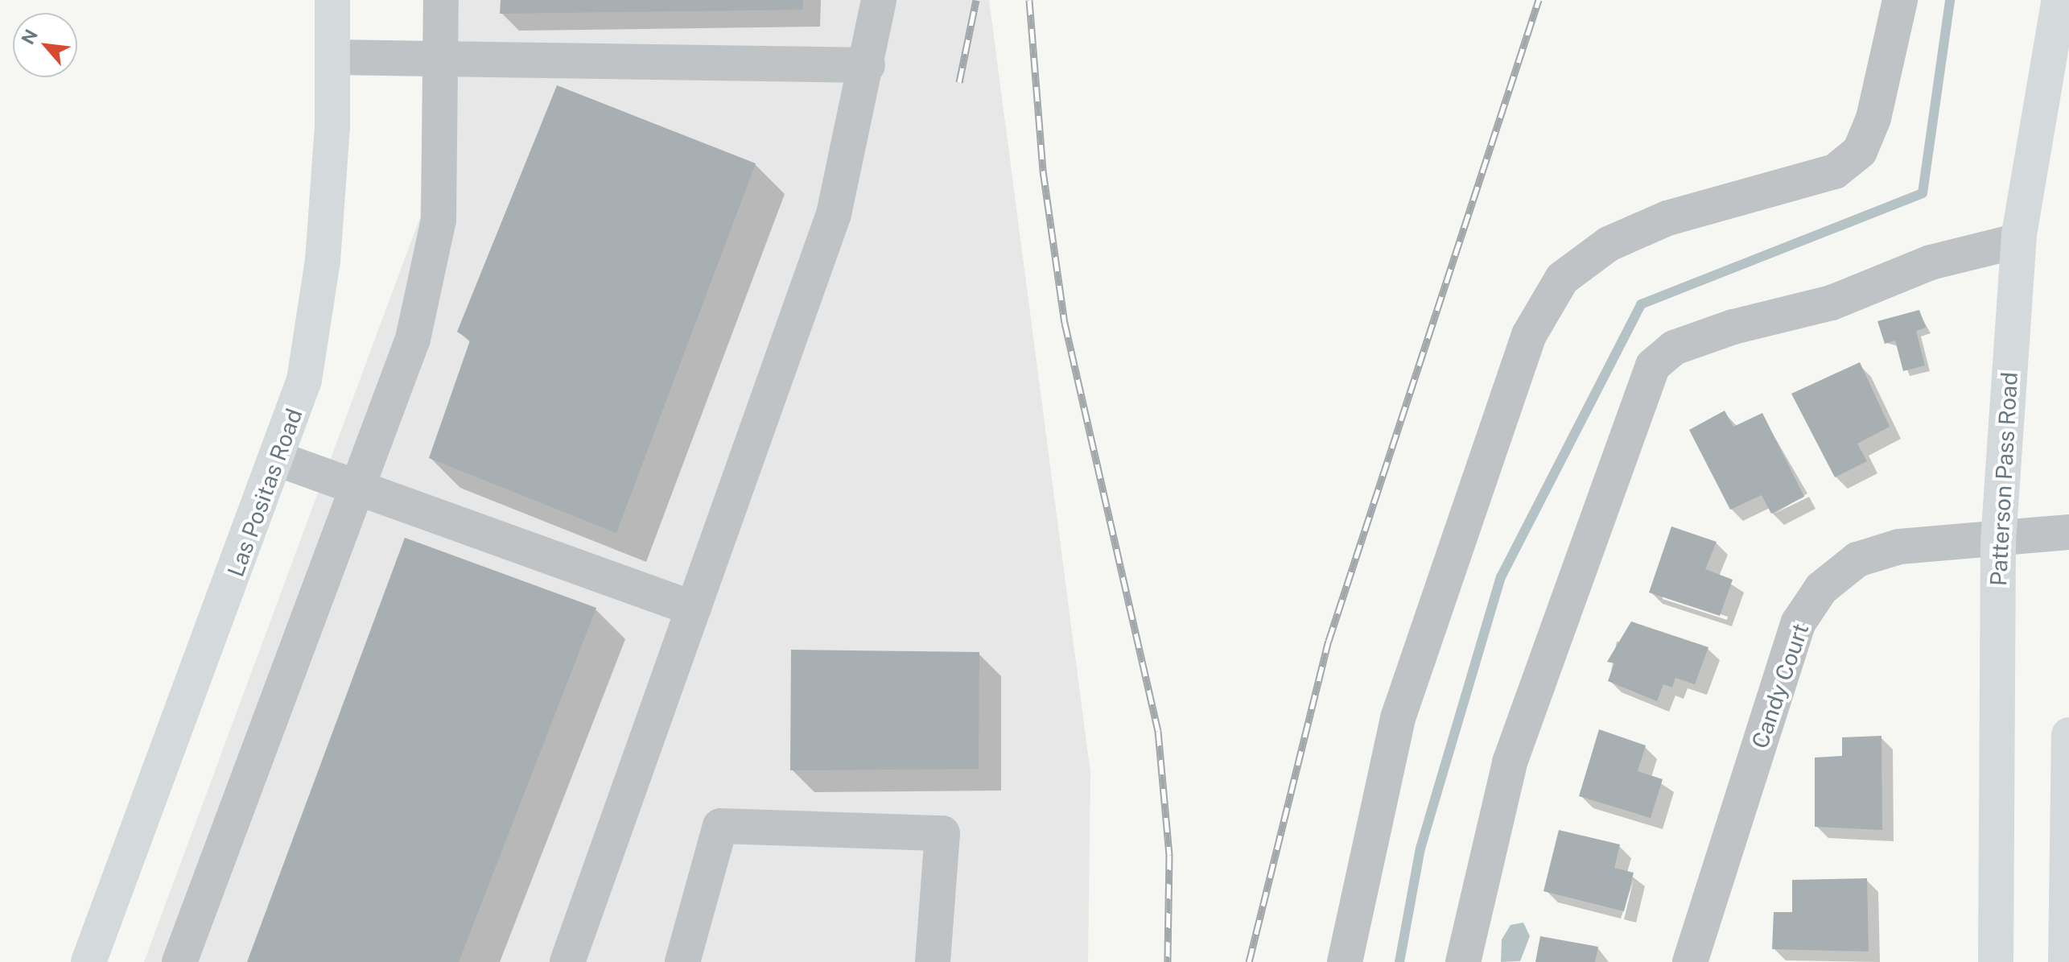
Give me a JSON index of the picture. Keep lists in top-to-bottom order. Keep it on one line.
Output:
{"streets":{"main road":["Patterson Pass Road","Las Positas Road"],"street":["Candy Court"]},"crossings":[["Patterson Pass Road","Candy Court"]],"north":"top left"}
